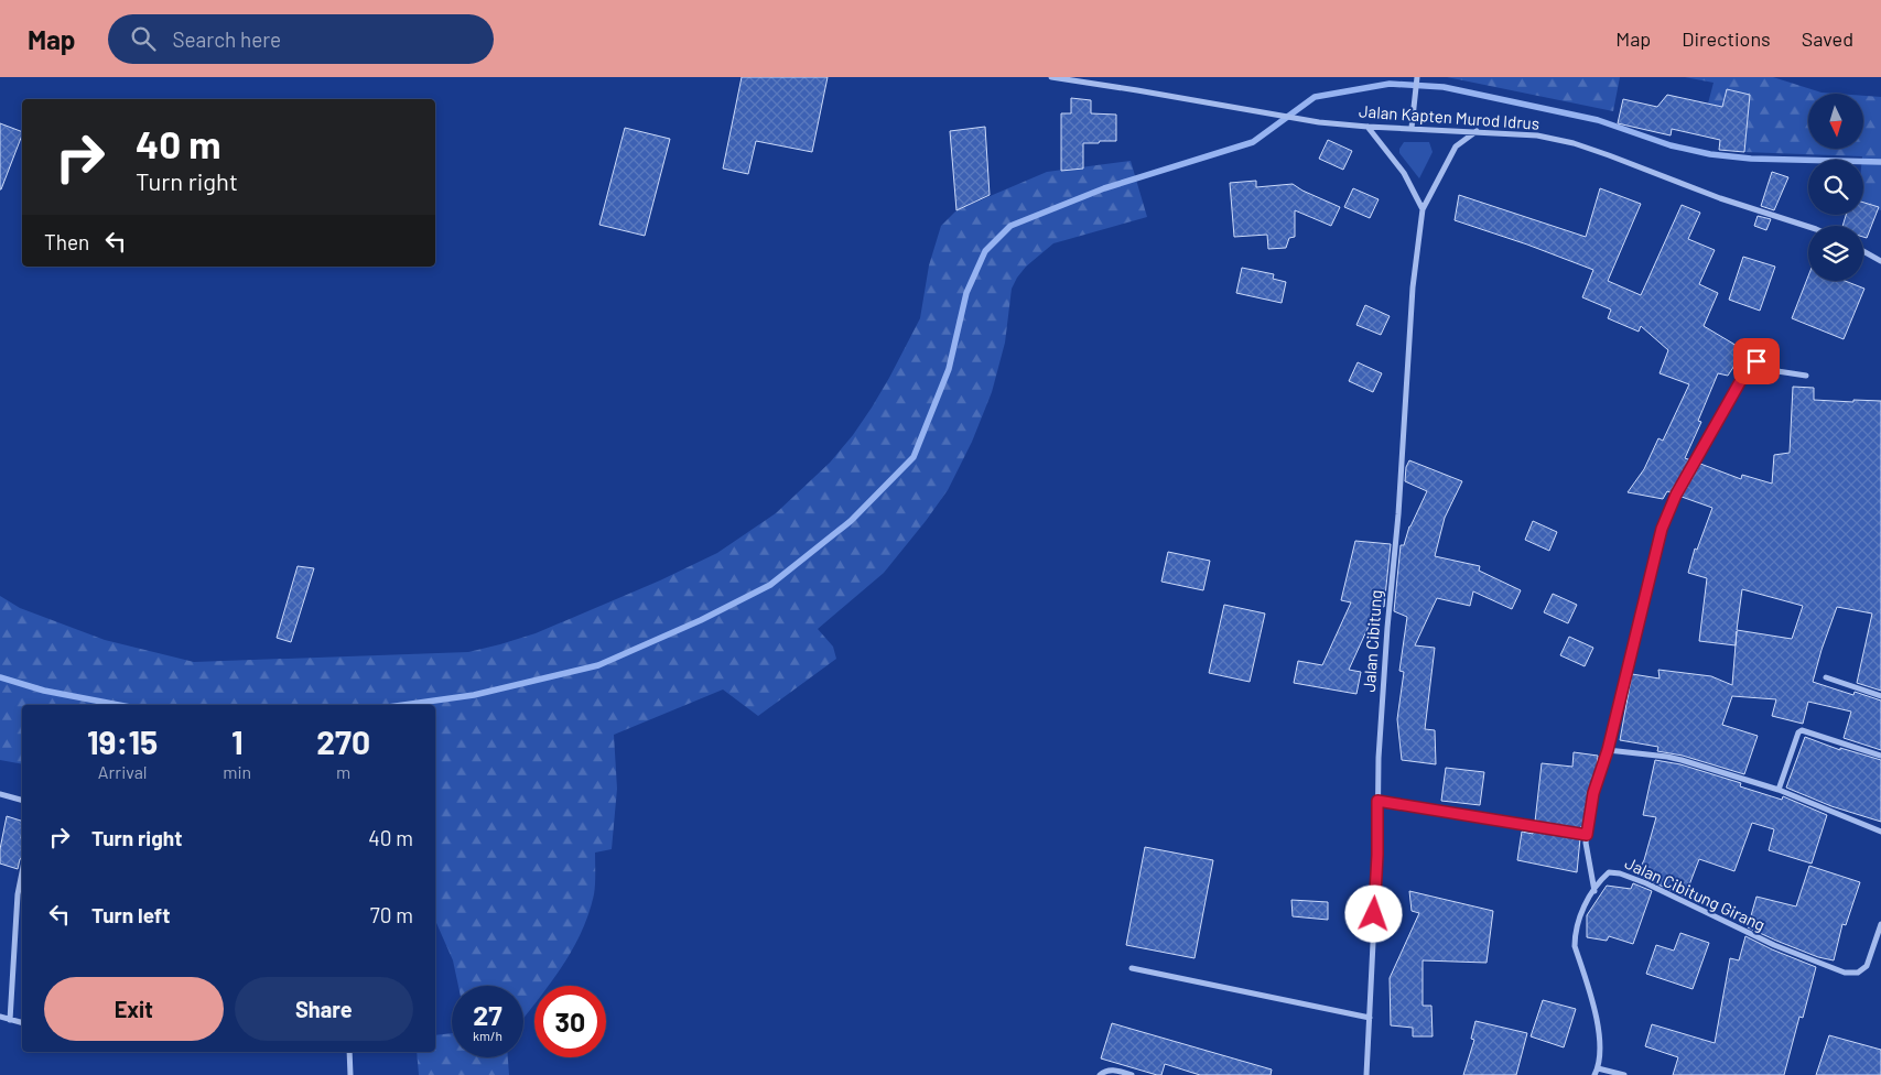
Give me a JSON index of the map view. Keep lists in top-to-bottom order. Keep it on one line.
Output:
{"streets":{"street":["Jalan Kapten Murod Idrus","Jalan Cibitung","Jalan Cibitung Girang"]},"crossings":[["Jalan Kapten Murod Idrus","Jalan Cibitung"]],"north":"bottom","page":{"header":"Map","search":"Search here","nav":["Map","Directions","Saved"],"turn":["40 m","Turn right"],"then":"Then","eta":["19:15","Arrival","1","min","270","m"],"list":[{"name":"Turn right","value":"40 m"},{"name":"Turn left","value":"70 m"}],"buttons":["Exit","Share"],"speed":"27 km/h","limit":"30"}}
